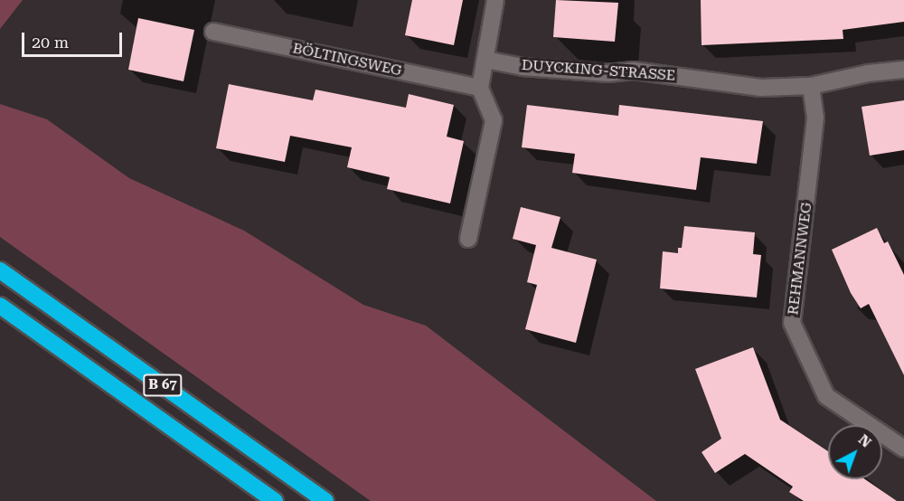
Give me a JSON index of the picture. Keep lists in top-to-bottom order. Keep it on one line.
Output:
{"streets":{"highway":["B 67"],"street":["BÖLTINGSWEG","DUYCKING-STRASSE","REHMANNWEG"]},"crossings":[["DUYCKING-STRASSE","REHMANNWEG"]],"scale_bar":"20 m","north":"top right"}
